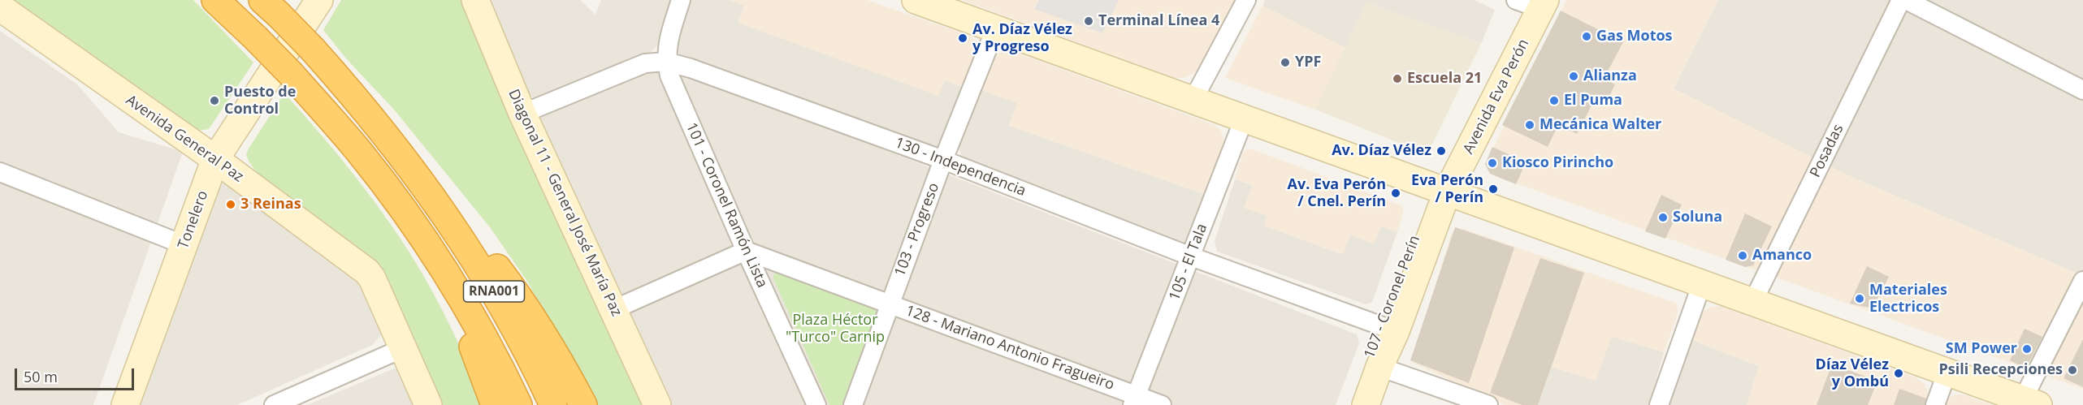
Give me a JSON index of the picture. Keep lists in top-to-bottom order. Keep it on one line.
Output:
{"streets":{"highway":["RNA001"],"main road":["Avenida Eva Perón","Avenida General Paz","Diagonal 11 - General José María Paz","Tonelero","107 - Coronel Perín"],"street":["Posadas","130 - Independencia","101 - Coronel Ramón Lista","103 - Progreso","105 - El Tala","128 - Mariano Antonio Fragueiro"]},"crossings":[["Avenida Eva Perón","107 - Coronel Perín"],["Avenida General Paz","Tonelero"],["130 - Independencia","Diagonal 11 - General José María Paz"],["130 - Independencia","101 - Coronel Ramón Lista"],["130 - Independencia","103 - Progreso"],["130 - Independencia","105 - El Tala"],["130 - Independencia","107 - Coronel Perín"],["101 - Coronel Ramón Lista","128 - Mariano Antonio Fragueiro"],["103 - Progreso","128 - Mariano Antonio Fragueiro"],["105 - El Tala","128 - Mariano Antonio Fragueiro"]],"parks":["Plaza Héctor \"Turco\" Carnip"],"places":["Terminal Línea 4","Gas Motos","Av. Díaz Vélez y Progreso","YPF","Alianza","Escuela 21","Puesto de Control","El Puma","Mecánica Walter","Av. Díaz Vélez","Kiosco Pirincho","Eva Perón / Perín","Av. Eva Perón / Cnel. Perín","3 Reinas","Soluna","Amanco","Materiales Electricos","SM Power","Psili Recepciones","Díaz Vélez y Ombú"],"scale_bar":"50 m"}
